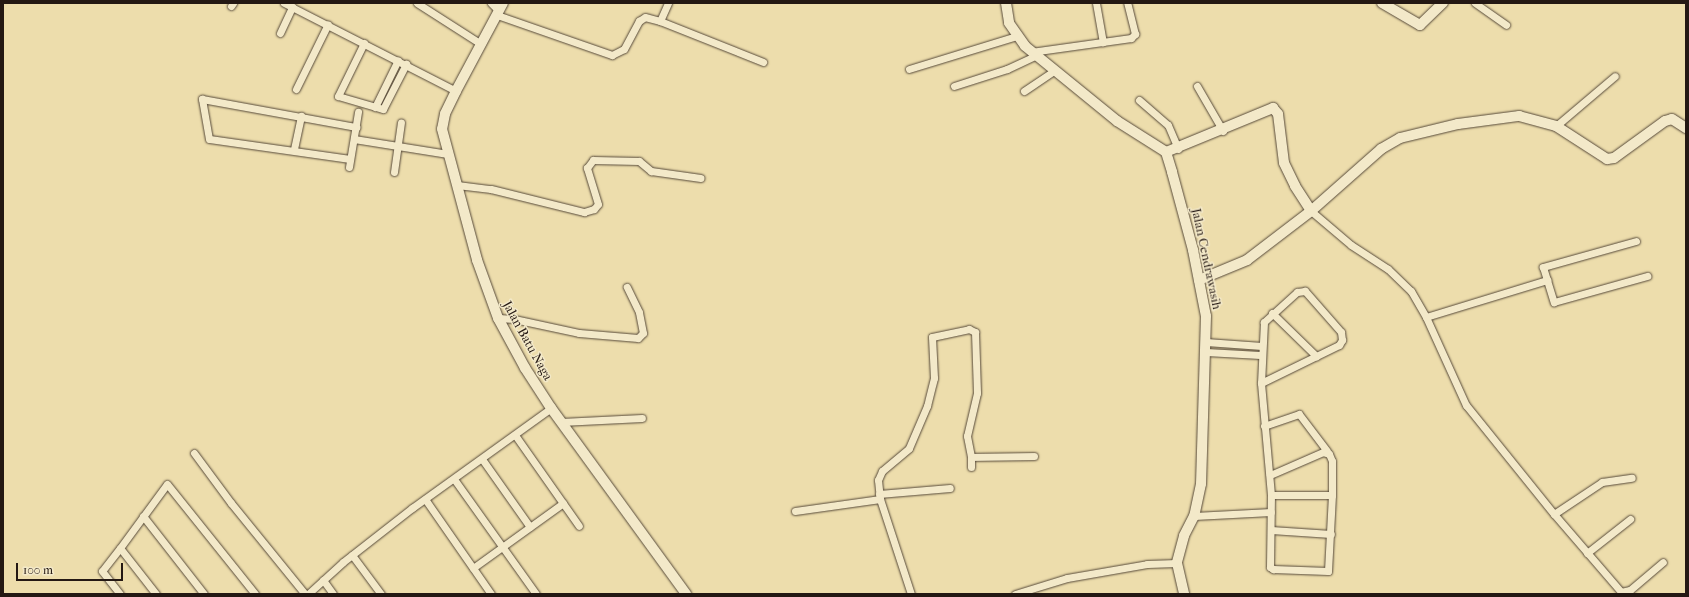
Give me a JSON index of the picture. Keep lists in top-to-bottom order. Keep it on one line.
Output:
{"streets":{"street":["Jalan Cendrawasih","Jalan Batu Naga"]},"scale_bar":"100 m"}
